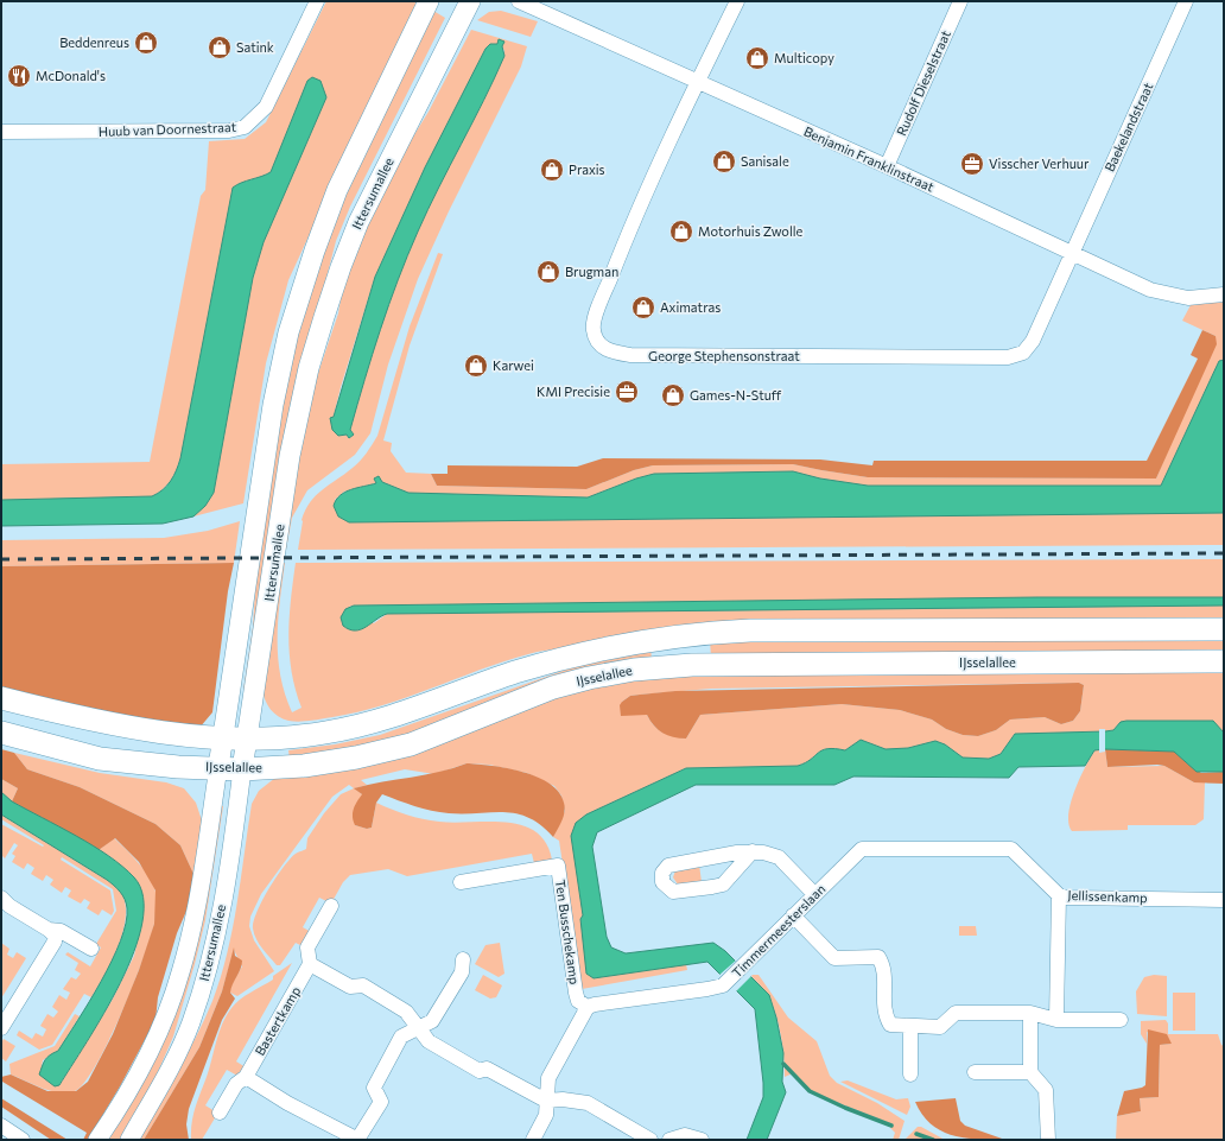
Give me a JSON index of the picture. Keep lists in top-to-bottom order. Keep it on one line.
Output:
{"streets":{"main road":["Ittersumallee","IJsselallee"],"street":["Rudolf Dieselstraat","Baekelandstraat","Huub van Doornestraat","Benjamin Franklinstraat","George Stephensonstraat","Jellissenkamp","Timmermeesterslaan","Ten Busschekamp","Bastertkamp"]},"crossings":[["Rudolf Dieselstraat","Benjamin Franklinstraat"],["Baekelandstraat","Benjamin Franklinstraat"],["Baekelandstraat","George Stephensonstraat"],["Benjamin Franklinstraat","George Stephensonstraat"],["Ittersumallee","IJsselallee"],["Jellissenkamp","Timmermeesterslaan"],["Timmermeesterslaan","Ten Busschekamp"]],"places":{"shop":["Beddenreus","Satink","Multicopy","Sanisale","Praxis","Motorhuis Zwolle","Brugman","Aximatras","Karwei","Games-N-Stuff"],"restaurant":["McDonald's"],"office":["Visscher Verhuur","KMI Precisie"]}}
